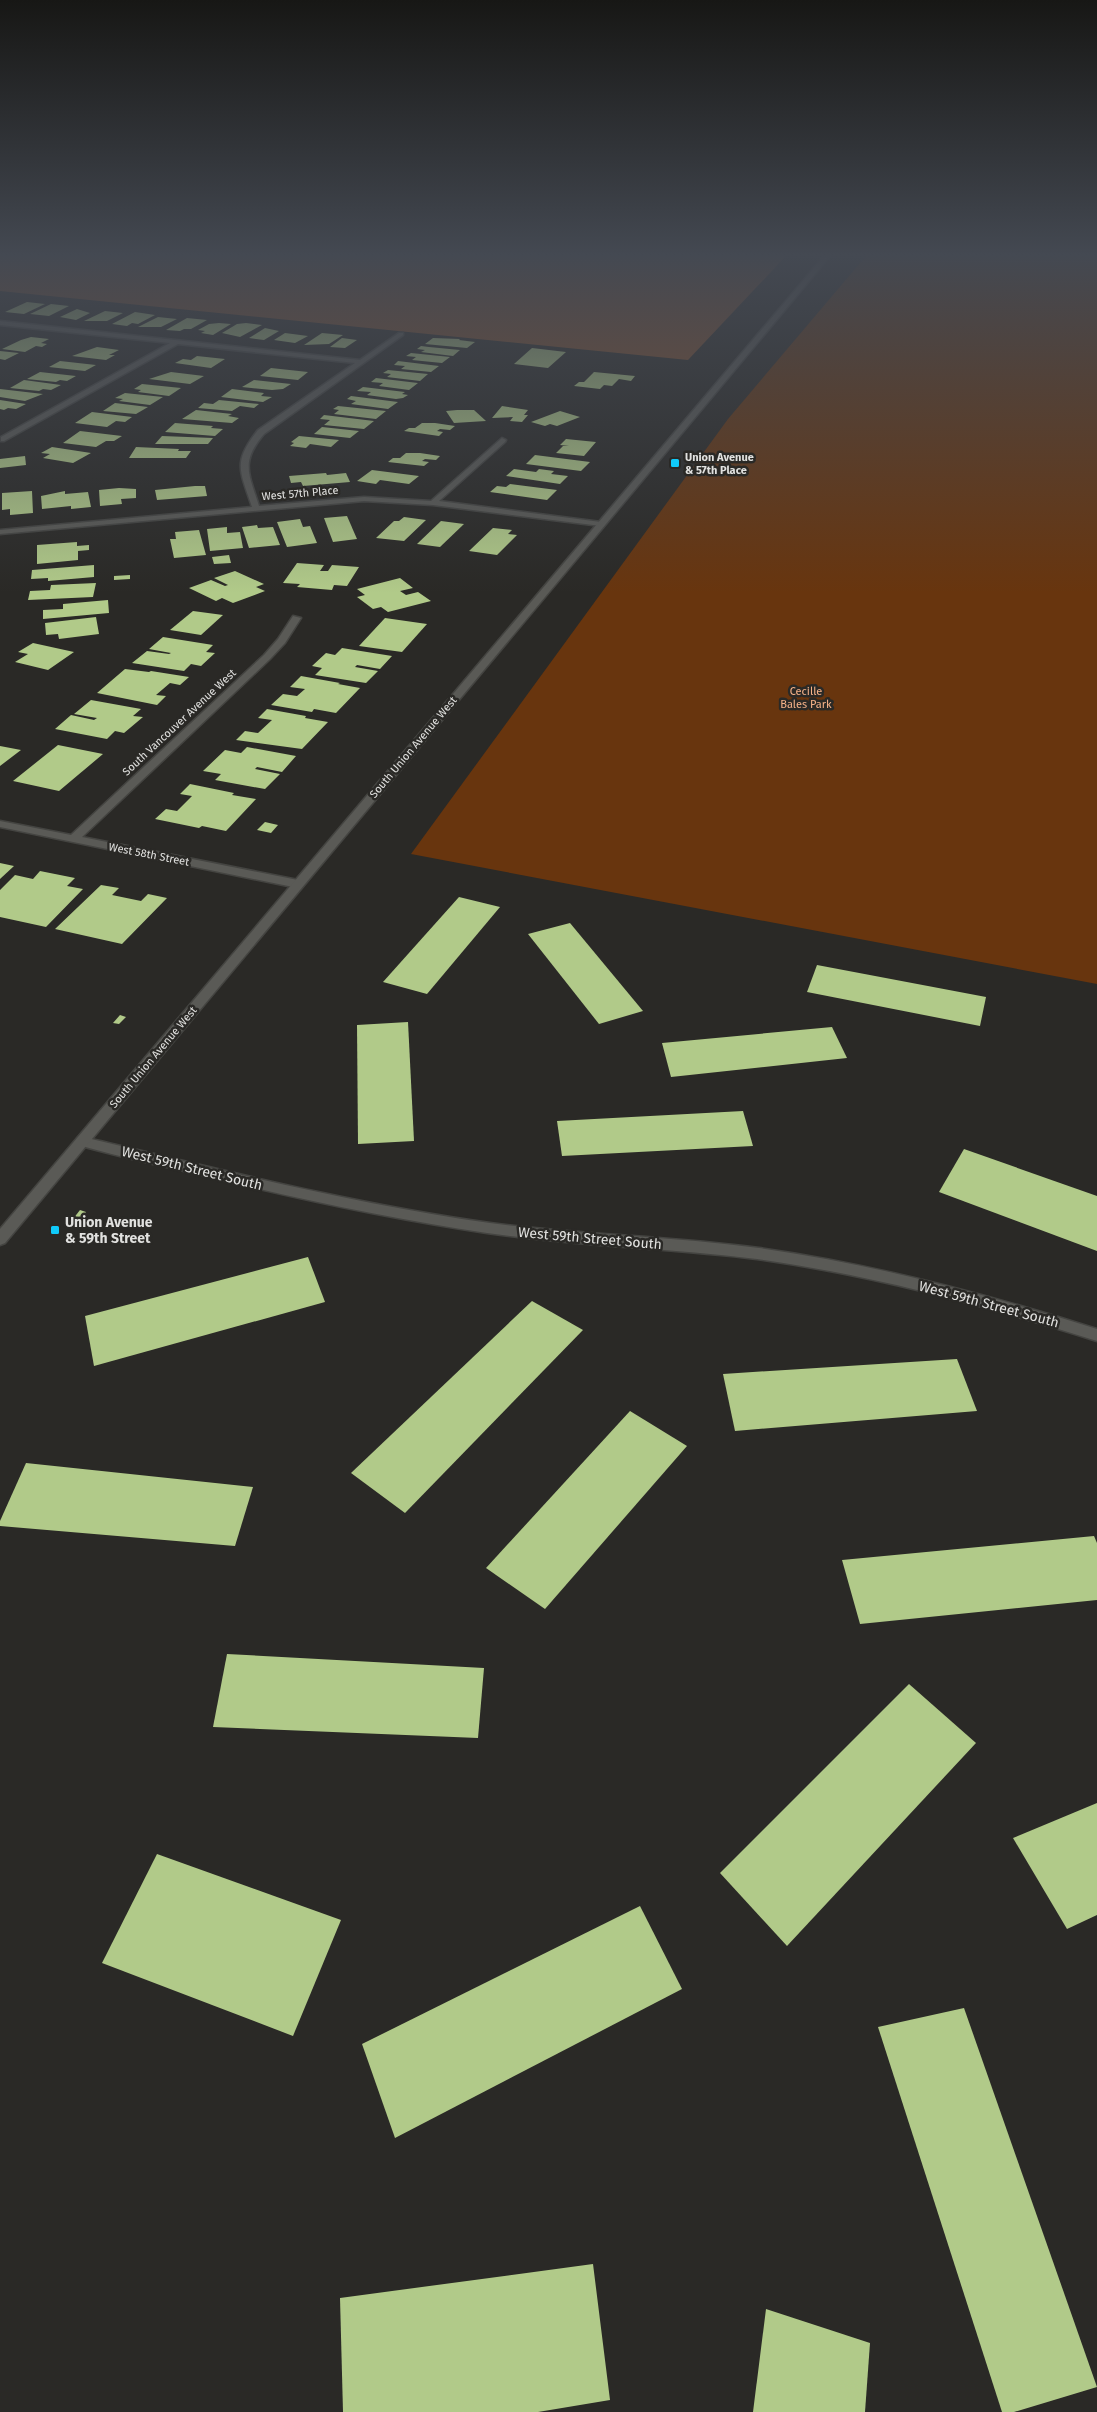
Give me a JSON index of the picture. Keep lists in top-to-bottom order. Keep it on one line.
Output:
{"streets":{"street":["West 57th Place","South Vancouver Avenue West","South Union Avenue West","West 58th Street","West 59th Street South"]},"crossings":[["West 57th Place","South Union Avenue West"],["South Vancouver Avenue West","West 58th Street"],["South Union Avenue West","West 58th Street"],["South Union Avenue West","West 59th Street South"]],"parks":["Cecille Bales Park"],"places":{"transit":["Union Avenue & 57th Place","Union Avenue & 59th Street"]}}
